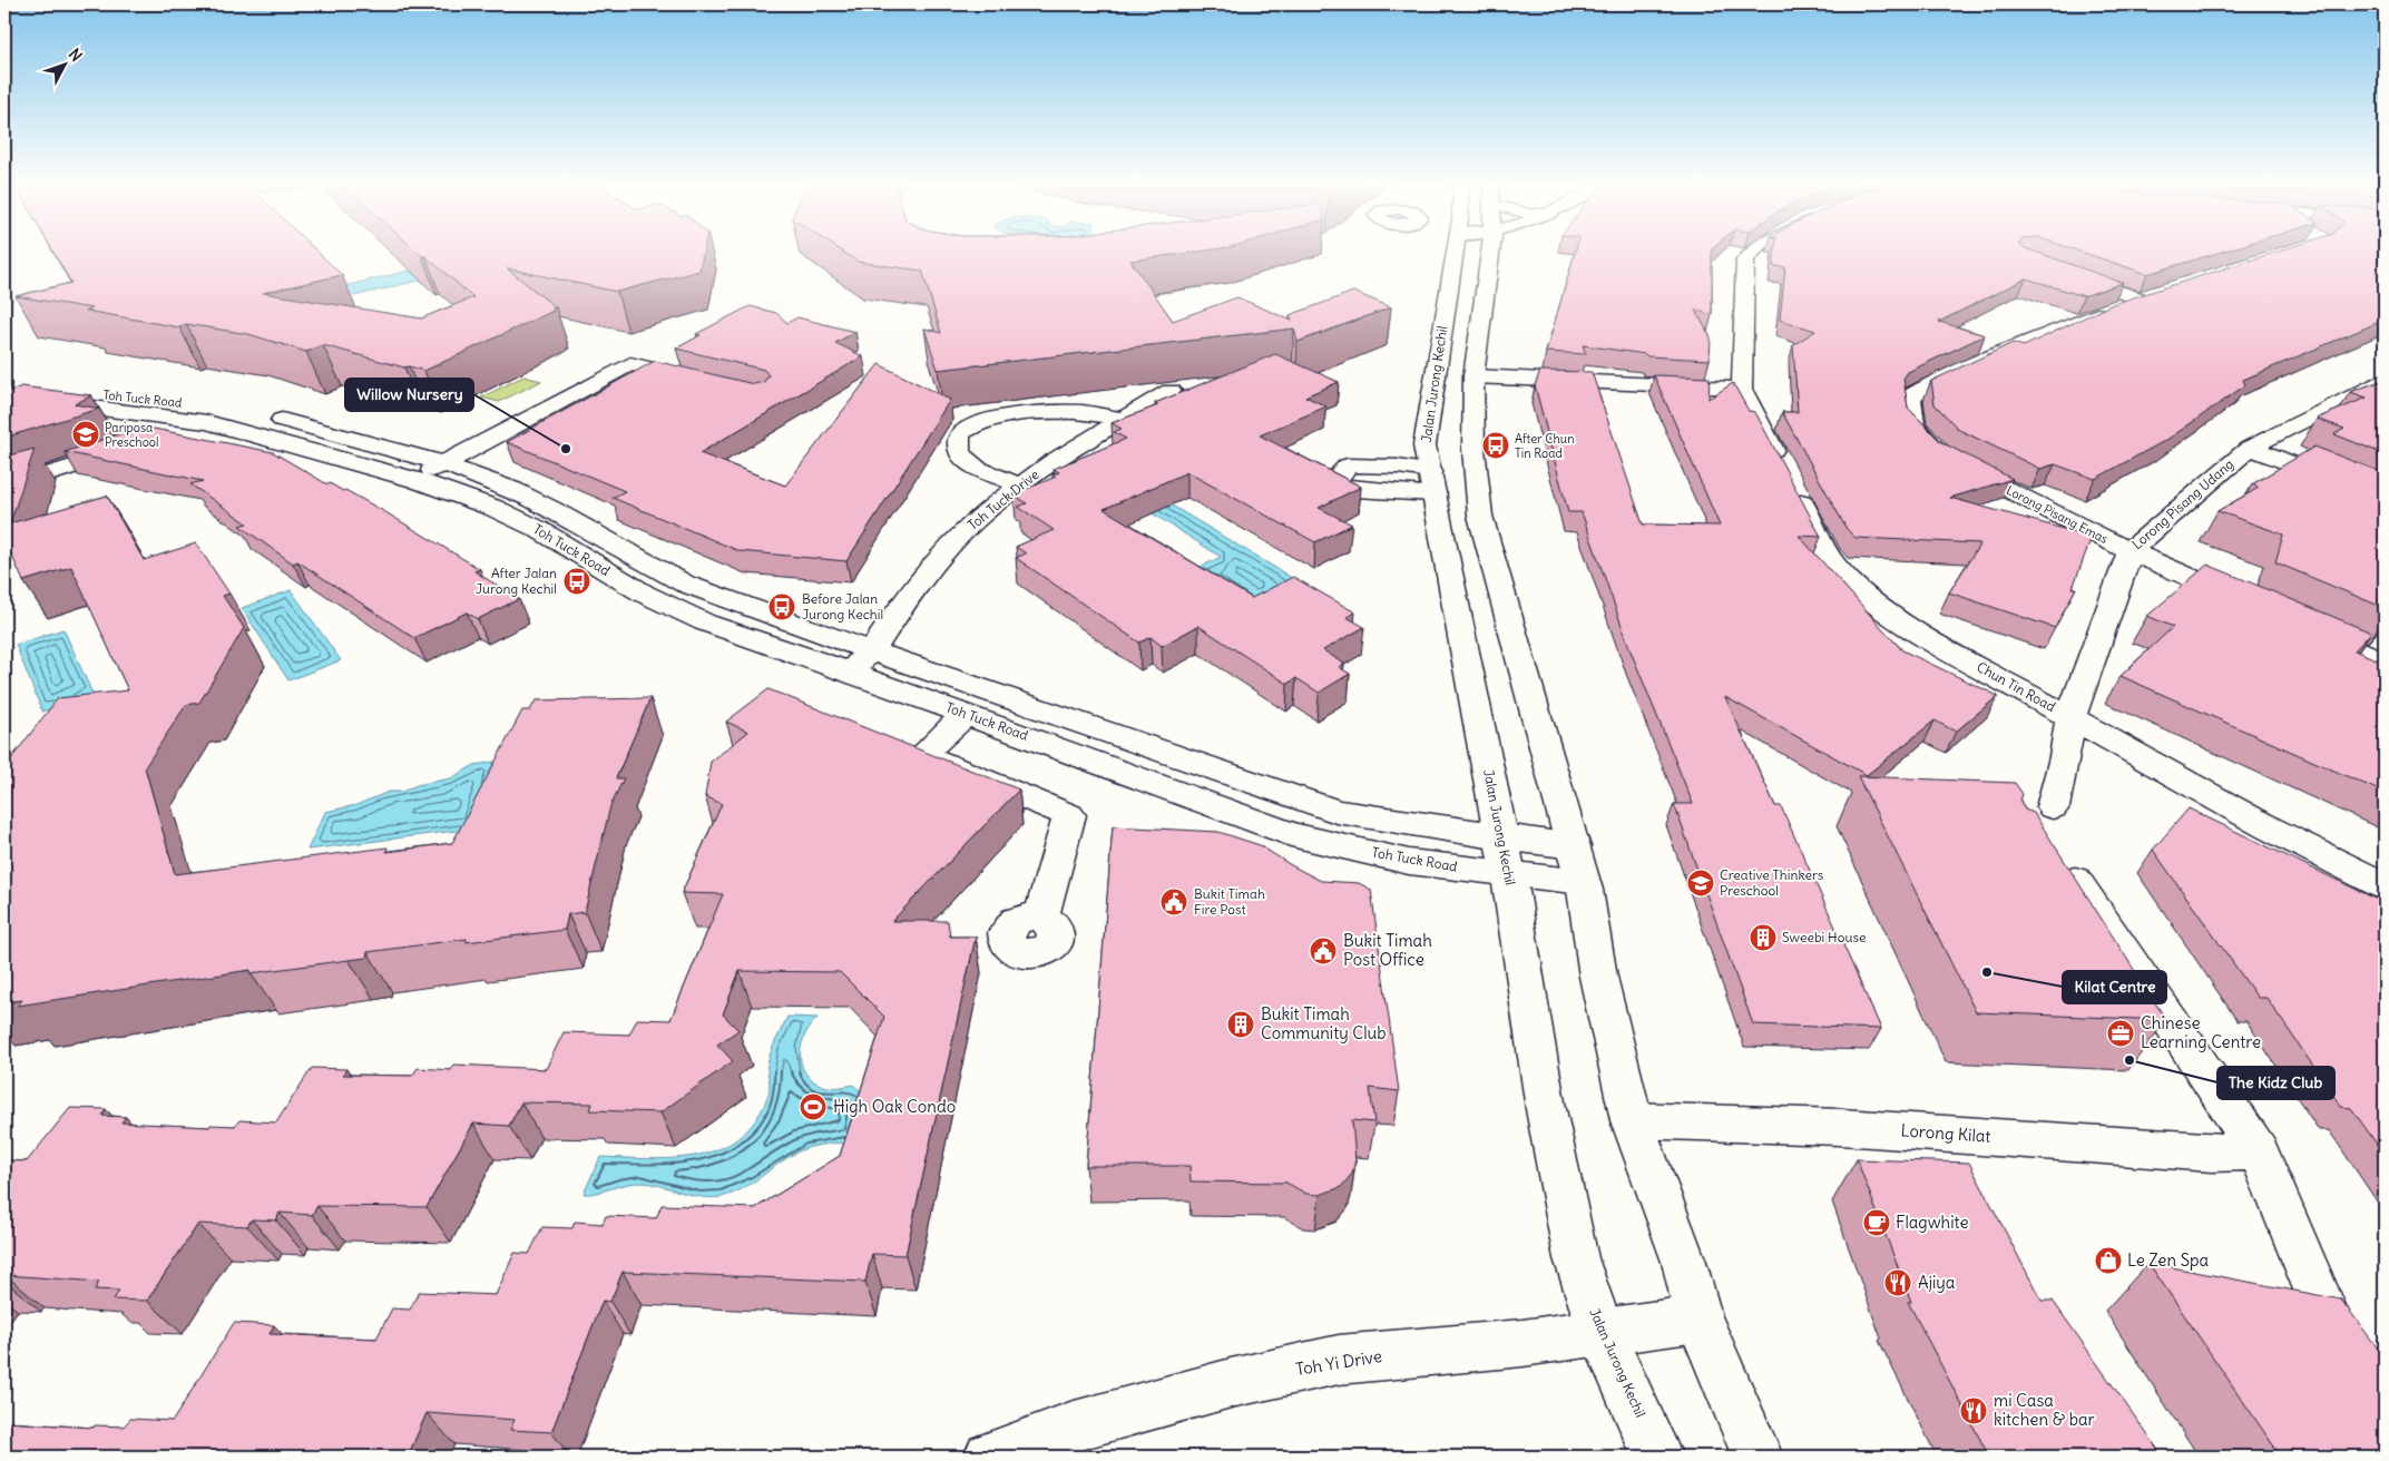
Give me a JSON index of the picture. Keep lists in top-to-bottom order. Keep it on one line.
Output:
{"streets":{"street":["Jalan Jurong Kechil","Toh Tuck Road","Toh Tuck Drive","Lorong Pisang Udang","Lorong Pisang Emas","Chun Tin Road","Lorong Kilat","Toh Yi Drive"]},"crossings":[["Jalan Jurong Kechil","Toh Tuck Road"],["Jalan Jurong Kechil","Toh Yi Drive"],["Toh Tuck Road","Toh Tuck Drive"],["Lorong Pisang Udang","Lorong Pisang Emas"],["Lorong Pisang Udang","Chun Tin Road"]],"places":{"school or university":["Pariposa Preschool","Creative Thinkers Preschool"],"bus stop":["After Chun Tin Road","After Jalan Jurong Kechil","Before Jalan Jurong Kechil"],"other":["Willow Nursery","Kilat Centre","The Kidz Club"],"public building":["Bukit Timah Fire Post","Bukit Timah Post Office"],"building":["Sweebi House","Bukit Timah Community Club"],"office":["Chinese Learning Centre"],"sports":["High Oak Condo"],"cafe":["Flagwhite"],"shop":["Le Zen Spa"],"restaurant":["Ajiya","mi Casa kitchen & bar"]},"north":"top right"}
